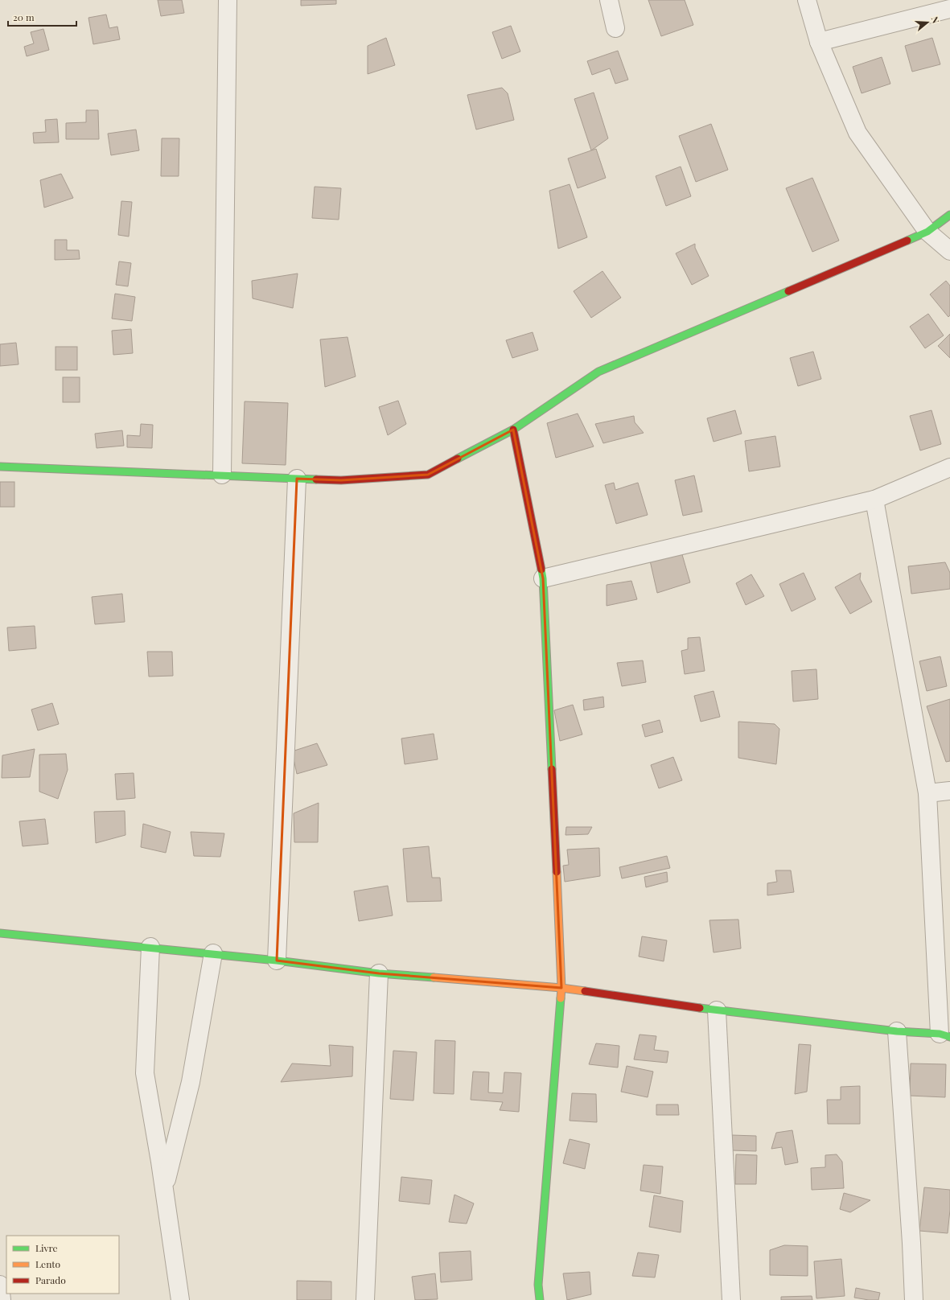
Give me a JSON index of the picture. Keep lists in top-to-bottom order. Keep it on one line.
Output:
{"legend":["Livre","Lento","Parado"],"scale_bar":"20 m","north":"right"}
